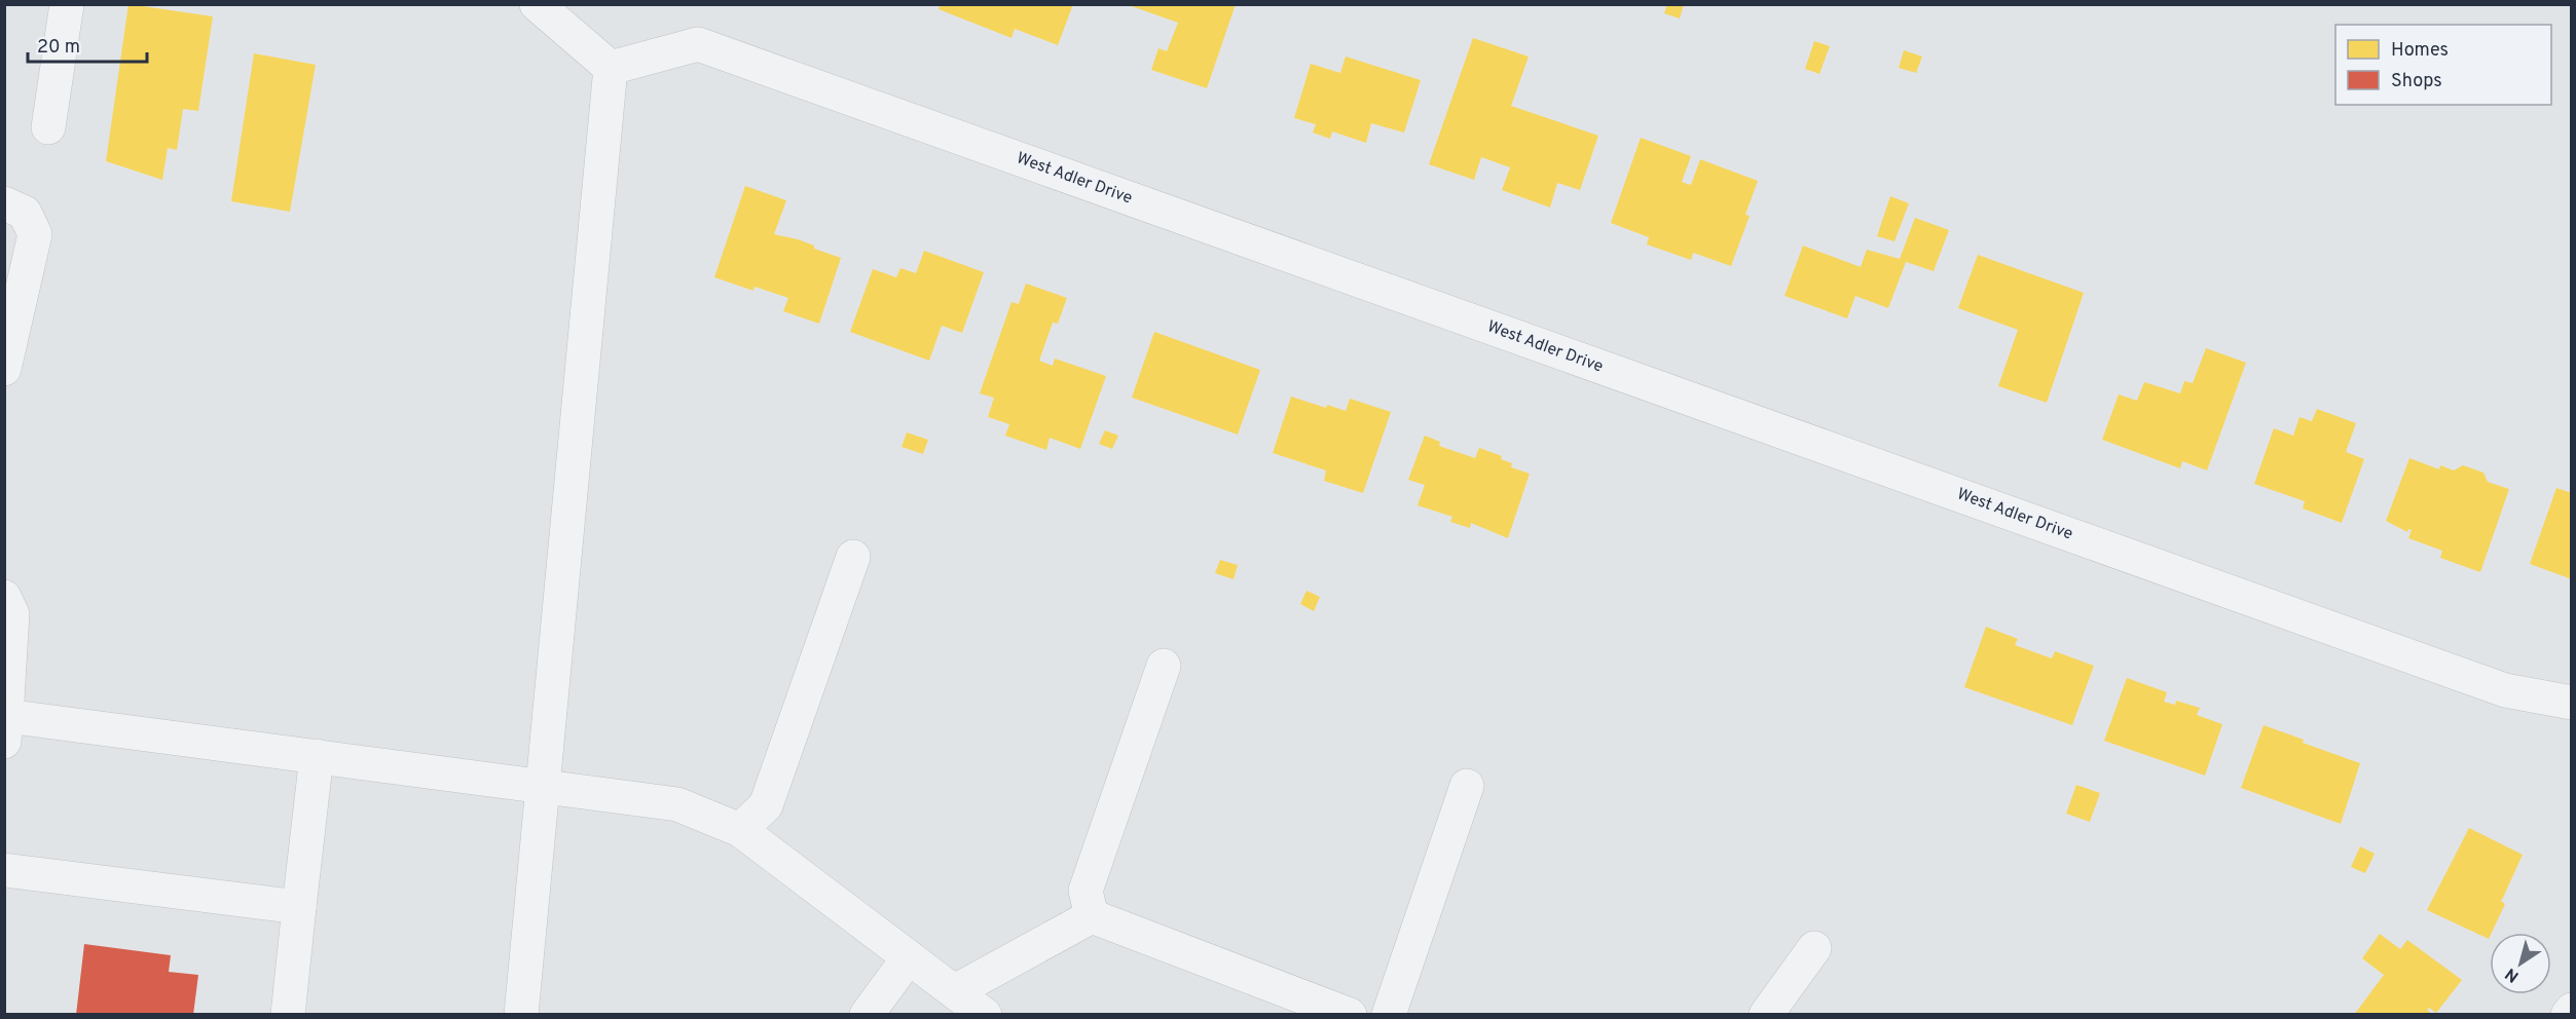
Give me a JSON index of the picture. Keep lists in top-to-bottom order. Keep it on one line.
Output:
{"streets":{"street":["West Adler Drive"]},"legend":["Homes","Shops"],"scale_bar":"20 m","north":"bottom left"}
